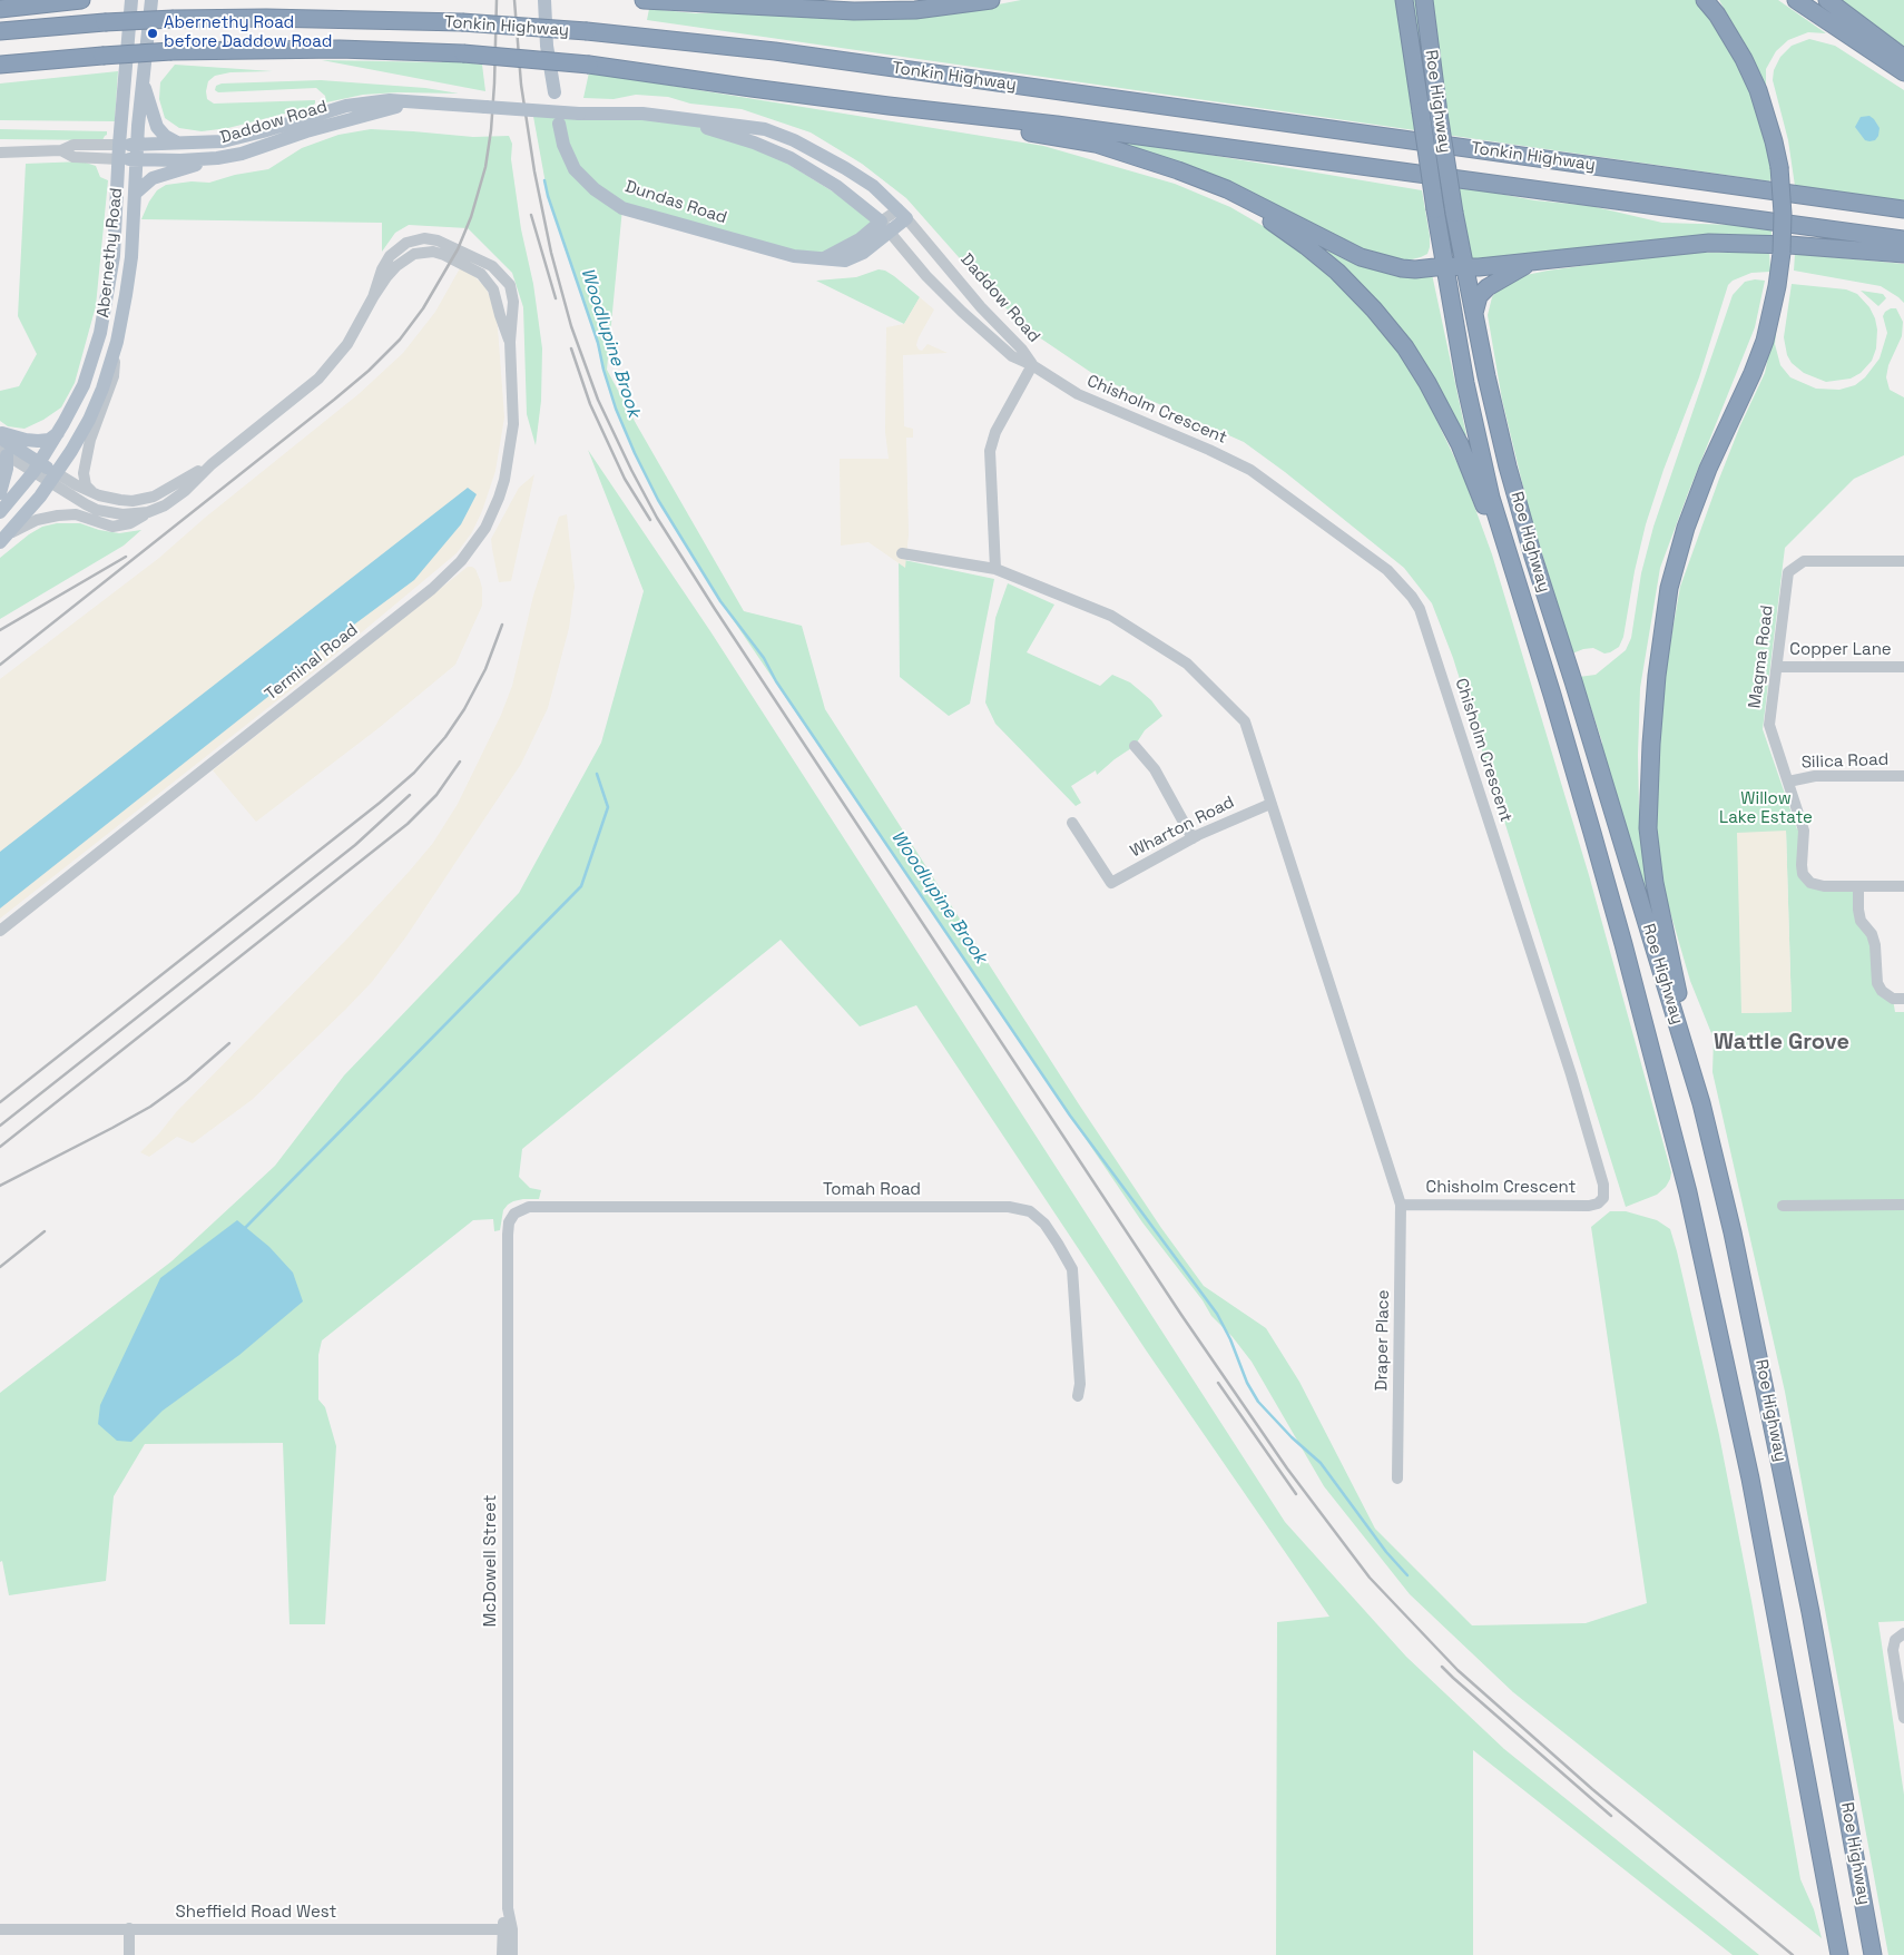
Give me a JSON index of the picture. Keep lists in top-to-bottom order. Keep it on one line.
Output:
{"streets":{"highway":["Tonkin Highway","Roe Highway"],"main road":["Daddow Road","Dundas Road","Abernethy Road"],"street":["Chisholm Crescent","Copper Lane","Magma Road","Terminal Road","Silica Road","Wharton Road","Tomah Road","Draper Place","McDowell Street","Sheffield Road West"]},"crossings":[["Daddow Road","Dundas Road"],["Daddow Road","Abernethy Road"],["Daddow Road","Chisholm Crescent"],["Abernethy Road","Terminal Road"],["Chisholm Crescent","Draper Place"],["Copper Lane","Magma Road"],["Magma Road","Silica Road"],["Tomah Road","McDowell Street"],["McDowell Street","Sheffield Road West"]],"districts":["Wattle Grove"],"water":["Woodlupine Brook"],"parks":["Willow Lake Estate"],"places":["Abernethy Road before Daddow Road"]}
